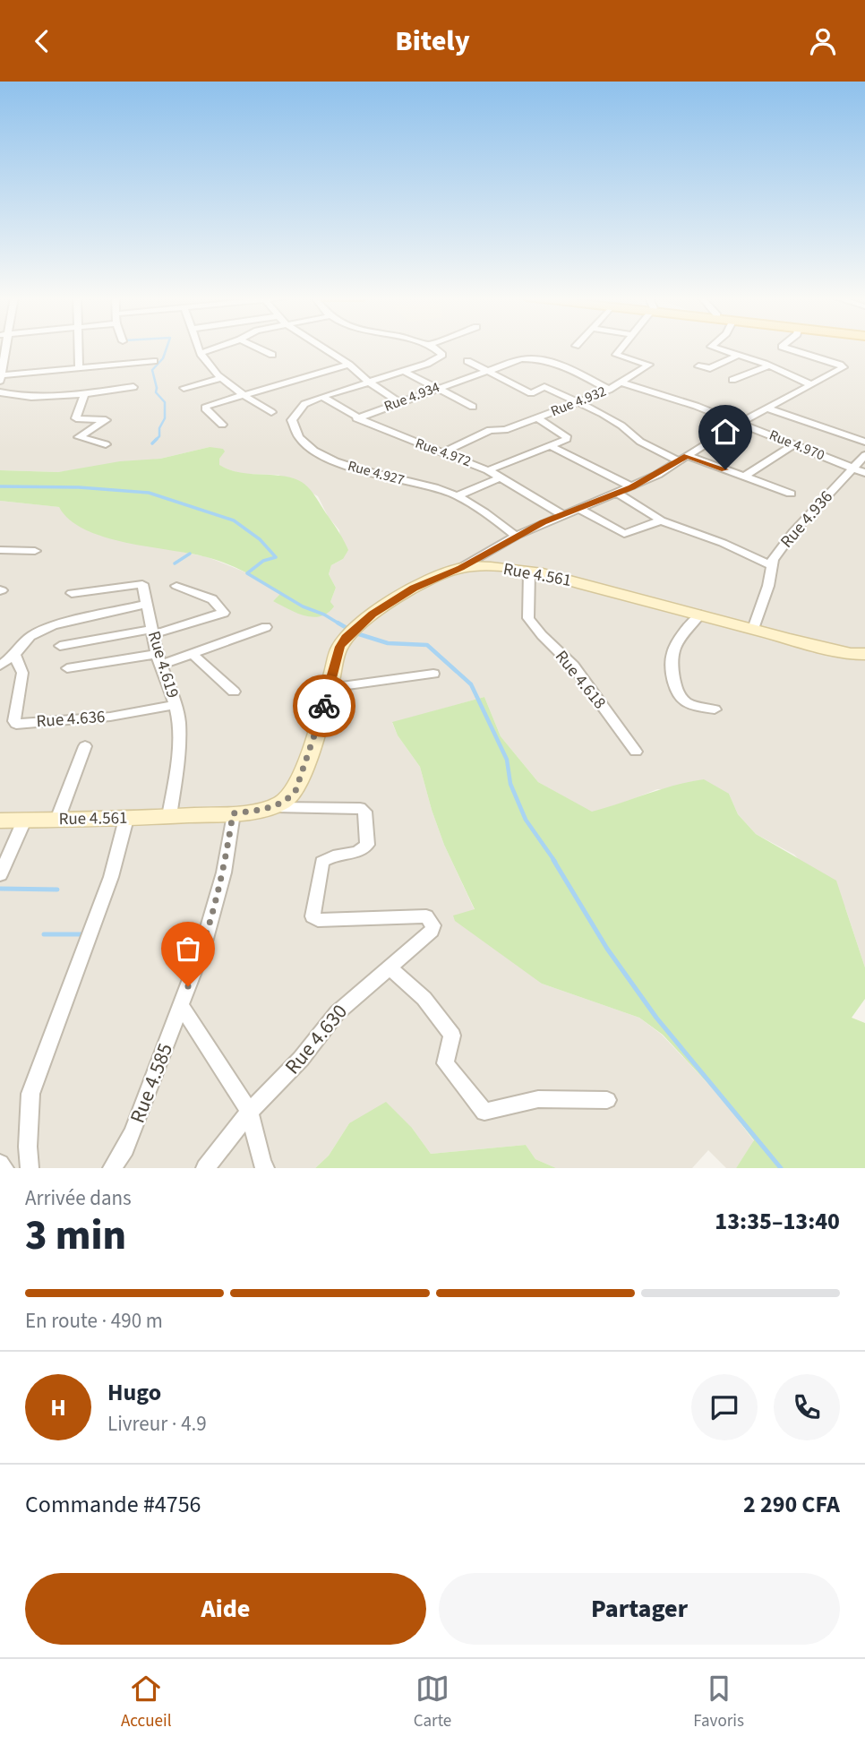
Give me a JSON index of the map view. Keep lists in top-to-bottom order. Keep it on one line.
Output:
{"streets":{"main road":["Rue 4.561"],"street":["Rue 4.934","Rue 4.932","Rue 4.970","Rue 4.972","Rue 4.927","Rue 4.936","Rue 4.619","Rue 4.618","Rue 4.636","Rue 4.630","Rue 4.585"]},"crossings":[["Rue 4.934","Rue 4.932"],["Rue 4.934","Rue 4.972"],["Rue 4.932","Rue 4.970"],["Rue 4.932","Rue 4.972"],["Rue 4.970","Rue 4.936"],["Rue 4.972","Rue 4.927"],["Rue 4.936","Rue 4.561"],["Rue 4.561","Rue 4.619"],["Rue 4.561","Rue 4.618"],["Rue 4.561","Rue 4.630"],["Rue 4.561","Rue 4.585"],["Rue 4.619","Rue 4.636"]],"page":{"header":"Bitely","heading":["3 min","Arrivée dans","13:35–13:40"],"panel":["Hugo","Livreur · 4.9","Commande #4756","2 290 CFA"],"bar":"En route · 490 m","round":"H","buttons":["Aide","Partager"],"tabs":["Accueil","Carte","Favoris"]}}
